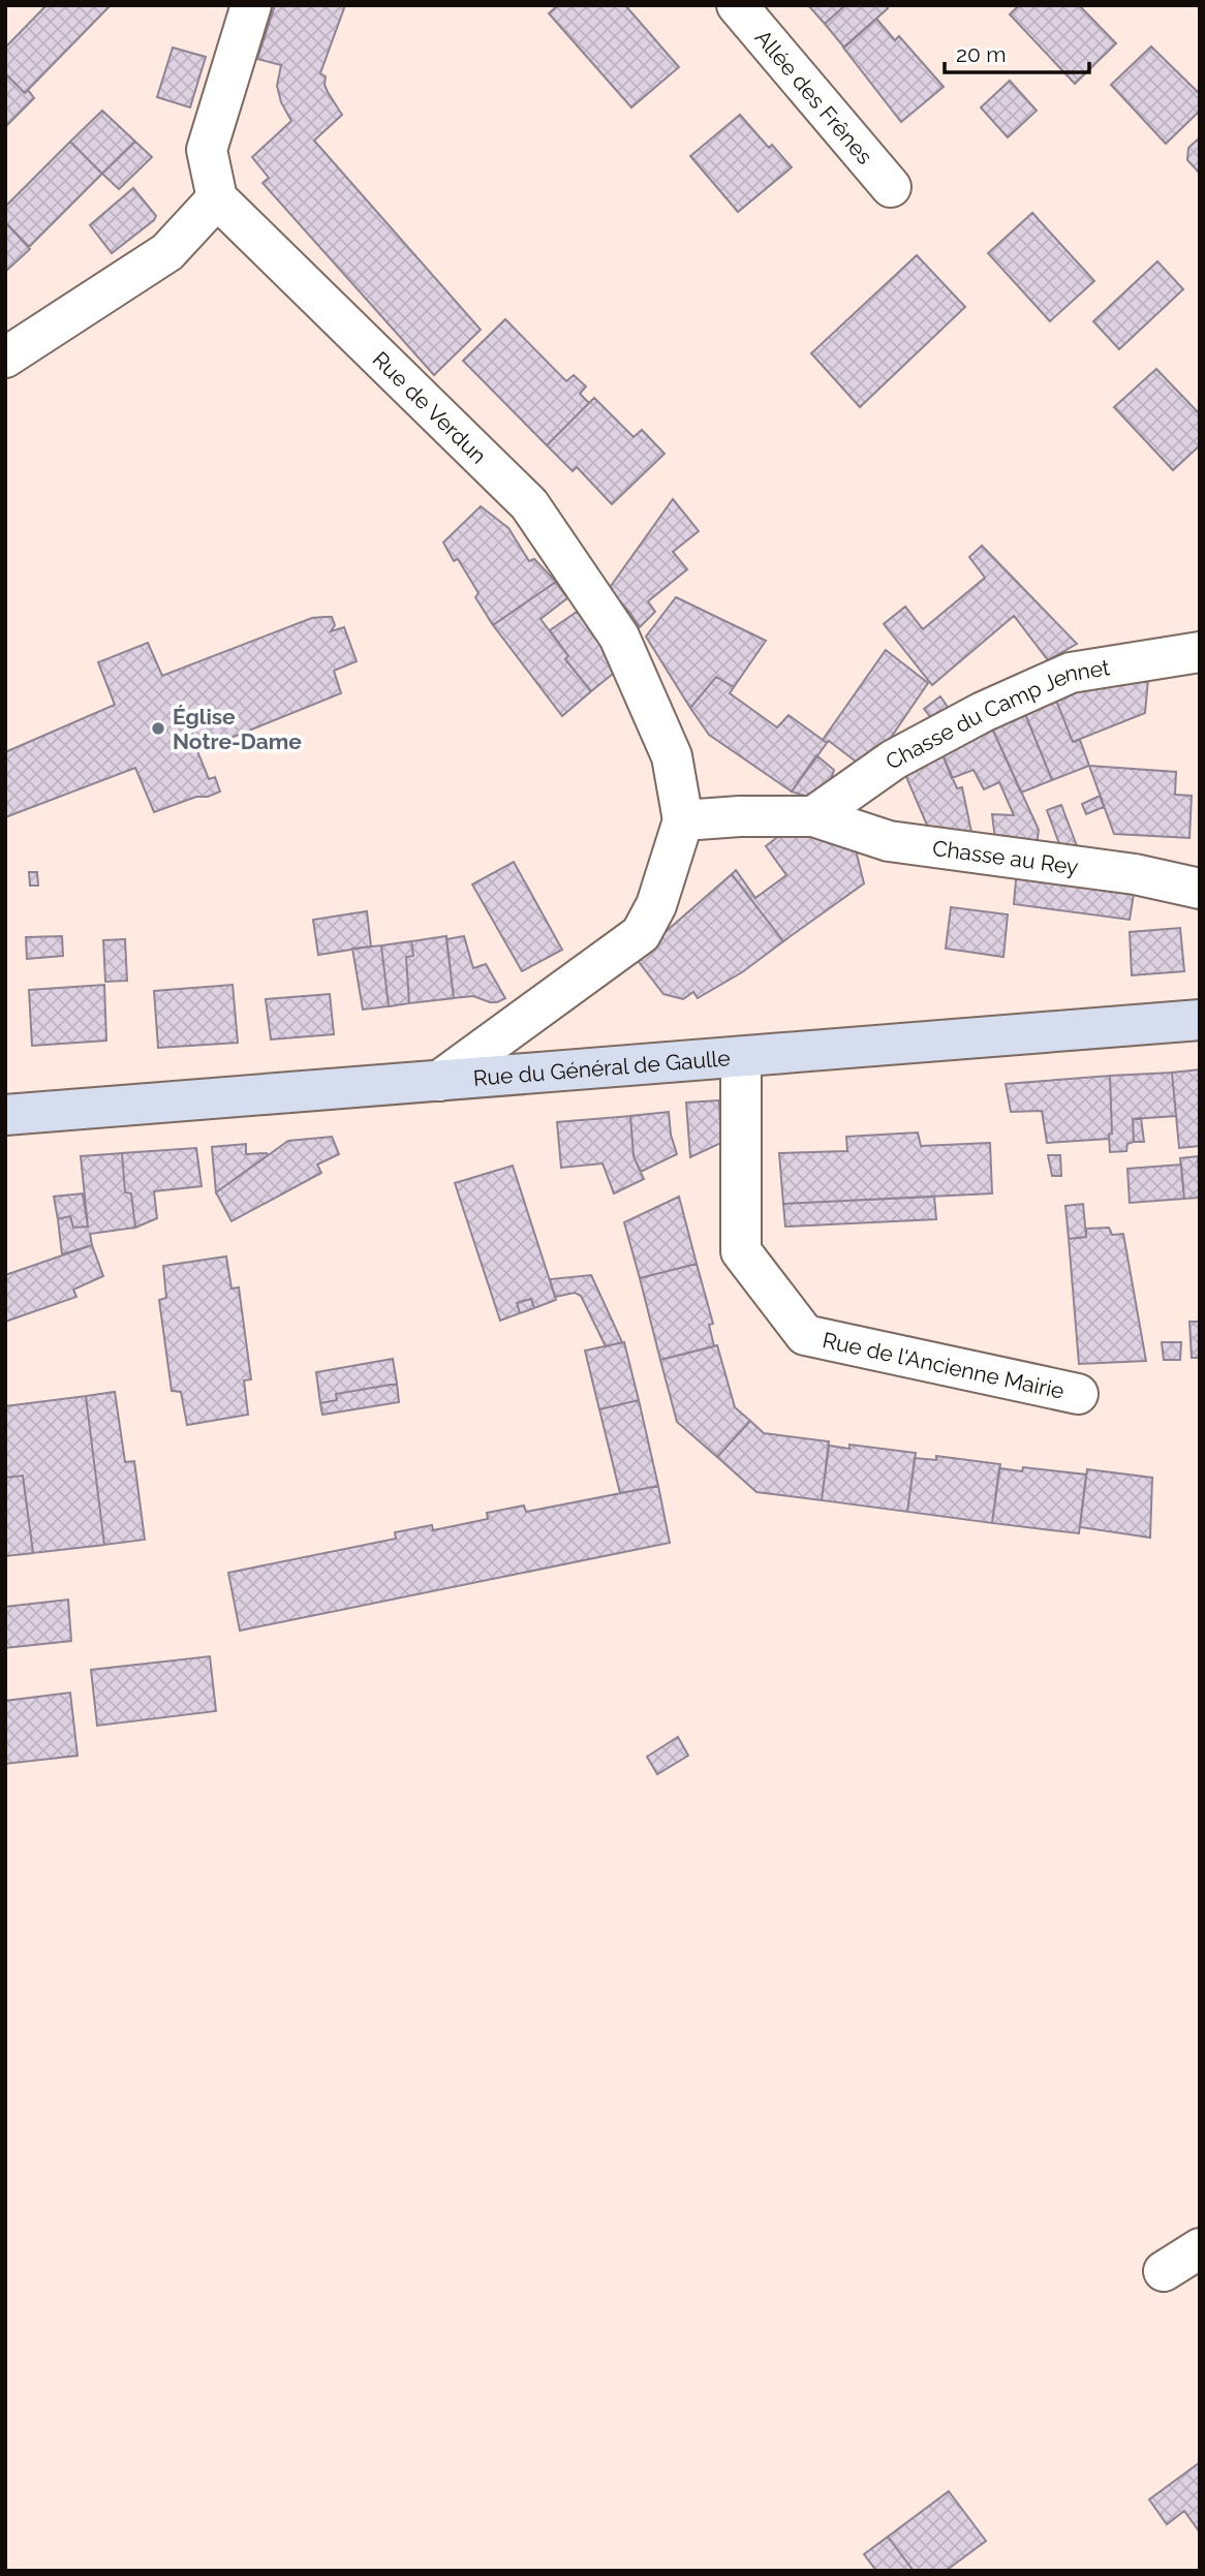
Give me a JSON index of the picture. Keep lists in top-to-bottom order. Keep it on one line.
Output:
{"streets":{"main road":["Rue du Général de Gaulle"],"street":["Allée des Frênes","Rue de Verdun","Chasse du Camp Jennet","Chasse au Rey","Rue de l'Ancienne Mairie"]},"crossings":[["Rue de Verdun","Chasse au Rey"],["Chasse du Camp Jennet","Chasse au Rey"],["Rue du Général de Gaulle","Rue de l'Ancienne Mairie"]],"places":["Église Notre-Dame"],"scale_bar":"20 m"}
